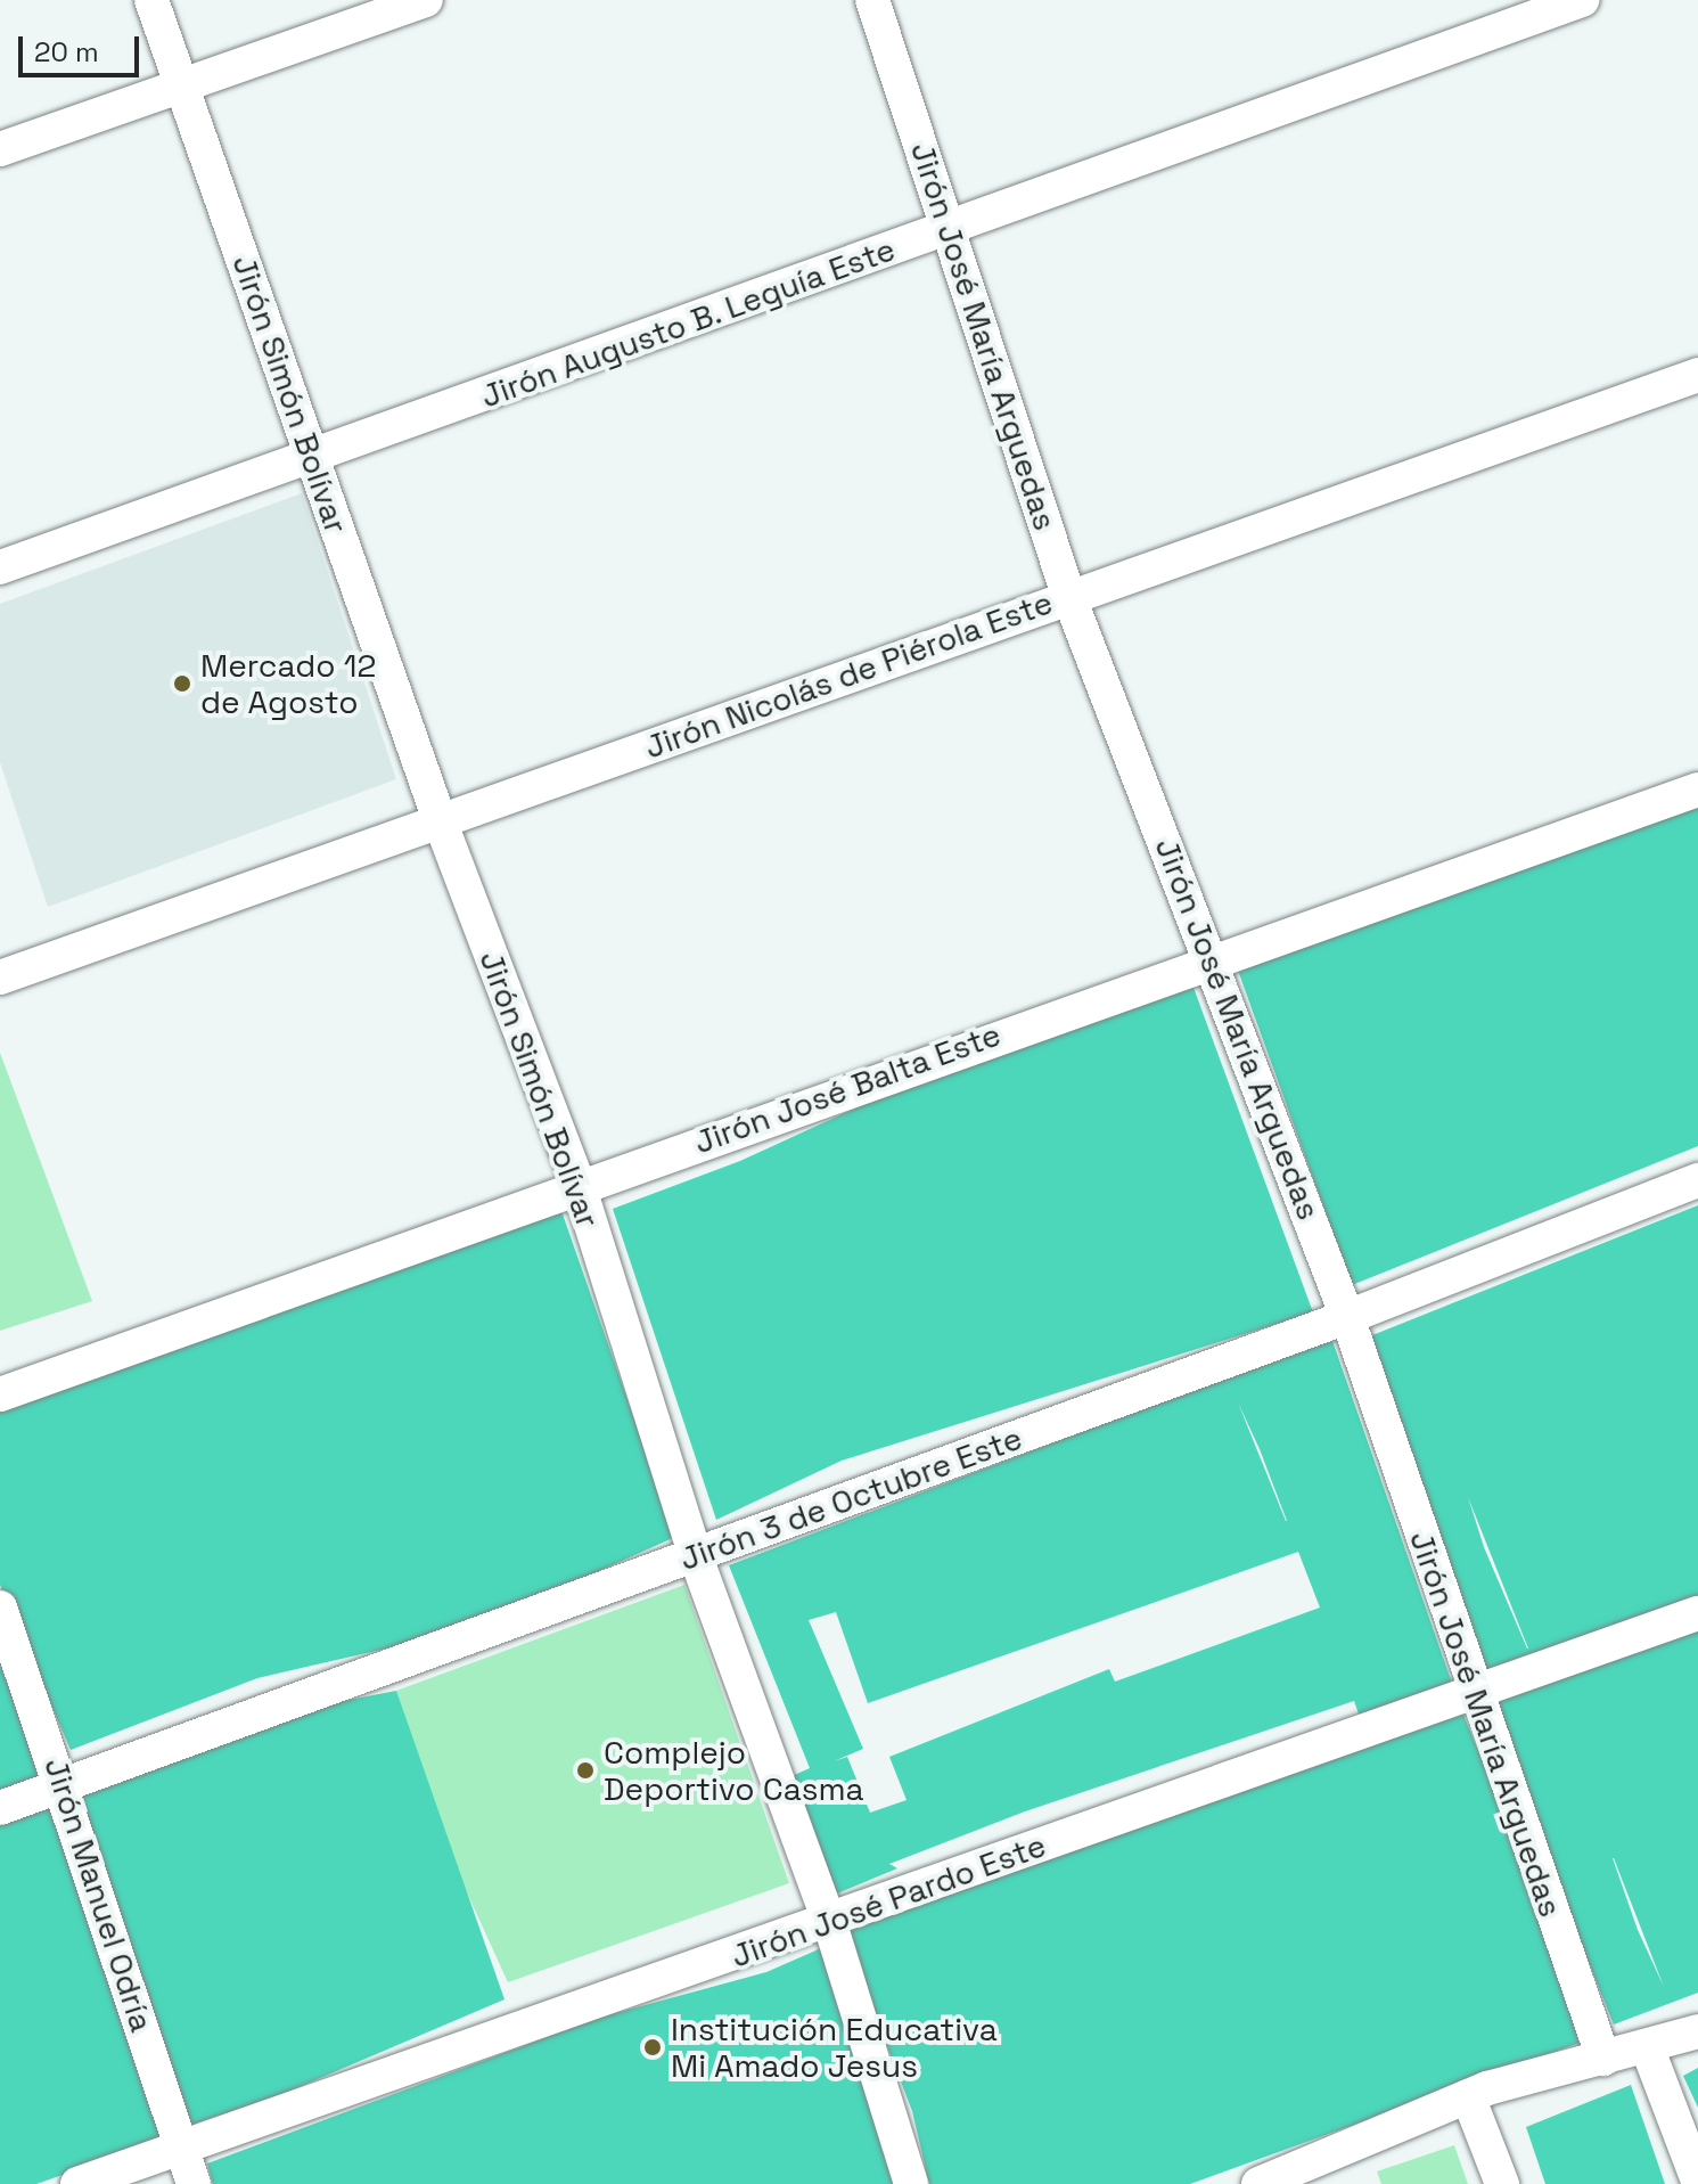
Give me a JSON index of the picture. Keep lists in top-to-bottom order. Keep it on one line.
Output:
{"streets":{"street":["Jirón Augusto B. Leguía Este","Jirón José María Arguedas","Jirón Simón Bolívar","Jirón Nicolás de Piérola Este","Jirón José Balta Este","Jirón 3 de Octubre Este","Jirón Manuel Odría","Jirón José Pardo Este"]},"crossings":[["Jirón Augusto B. Leguía Este","Jirón José María Arguedas"],["Jirón Augusto B. Leguía Este","Jirón Simón Bolívar"],["Jirón José María Arguedas","Jirón Nicolás de Piérola Este"],["Jirón José María Arguedas","Jirón José Balta Este"],["Jirón José María Arguedas","Jirón 3 de Octubre Este"],["Jirón José María Arguedas","Jirón José Pardo Este"],["Jirón Simón Bolívar","Jirón Nicolás de Piérola Este"],["Jirón Simón Bolívar","Jirón José Balta Este"],["Jirón Simón Bolívar","Jirón 3 de Octubre Este"],["Jirón Simón Bolívar","Jirón José Pardo Este"],["Jirón 3 de Octubre Este","Jirón Manuel Odría"],["Jirón Manuel Odría","Jirón José Pardo Este"]],"places":["Mercado 12 de Agosto","Complejo Deportivo Casma","Institución Educativa Mi Amado Jesus"],"scale_bar":"20 m"}
